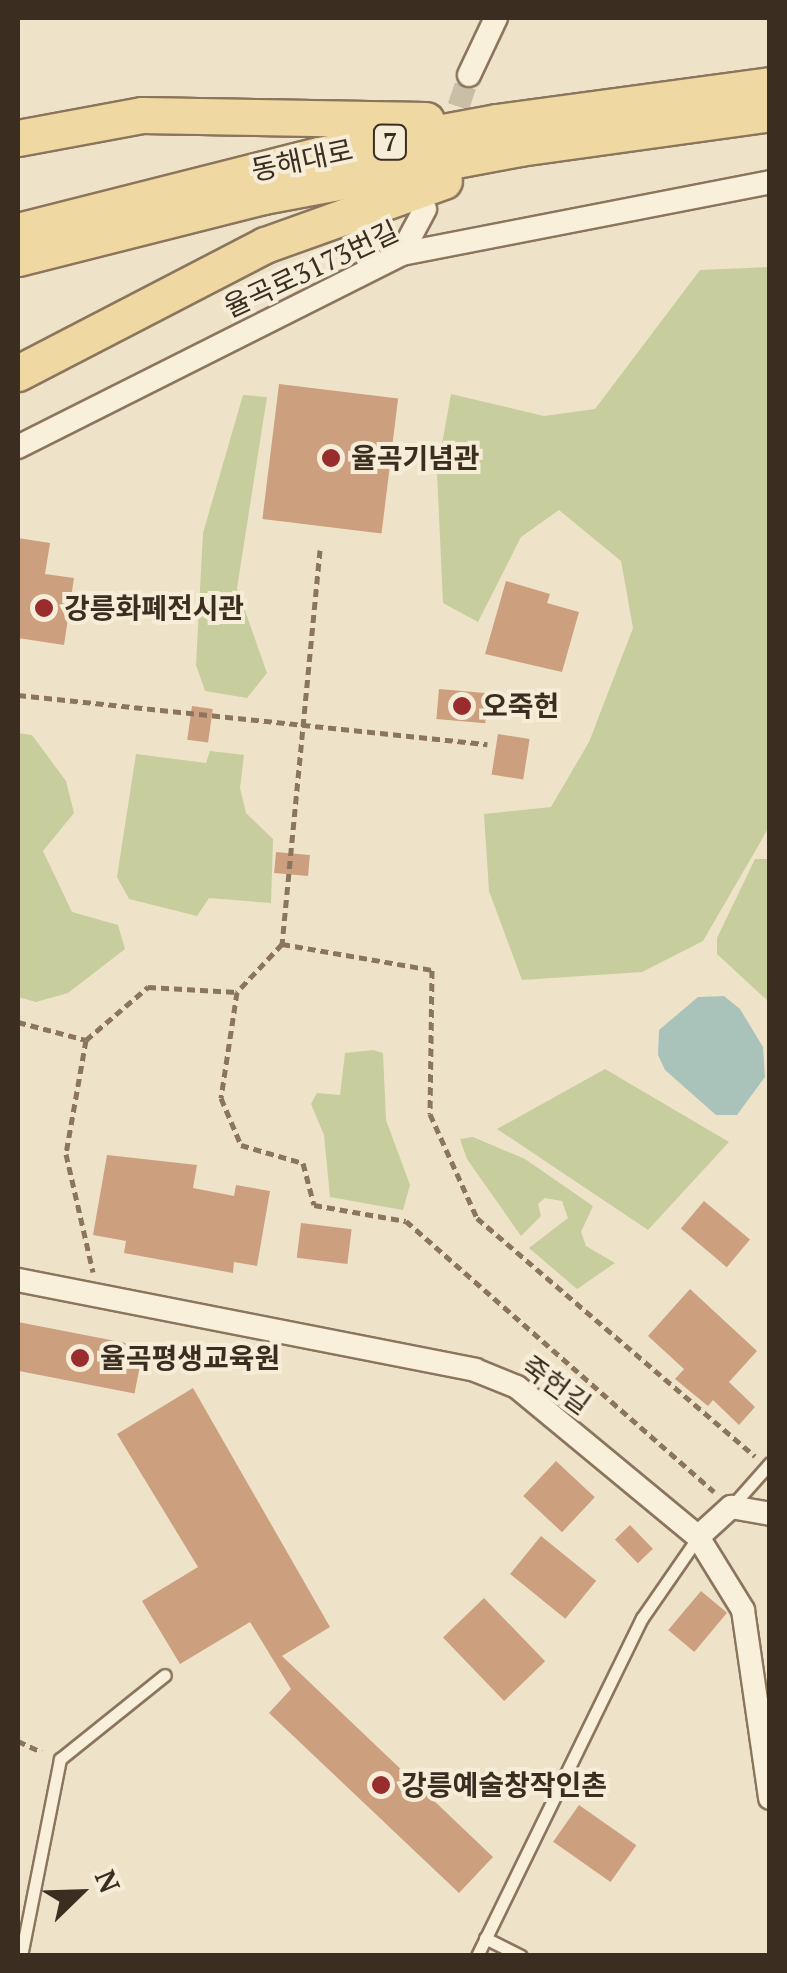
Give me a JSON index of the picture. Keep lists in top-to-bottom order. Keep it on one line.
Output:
{"streets":{"main road":["7","동해대로"],"street":["율곡로3173번길","죽헌길"]},"places":["율곡기념관","강릉화폐전시관","오죽헌","율곡평생교육원","강릉예술창작인촌"],"north":"top right"}
